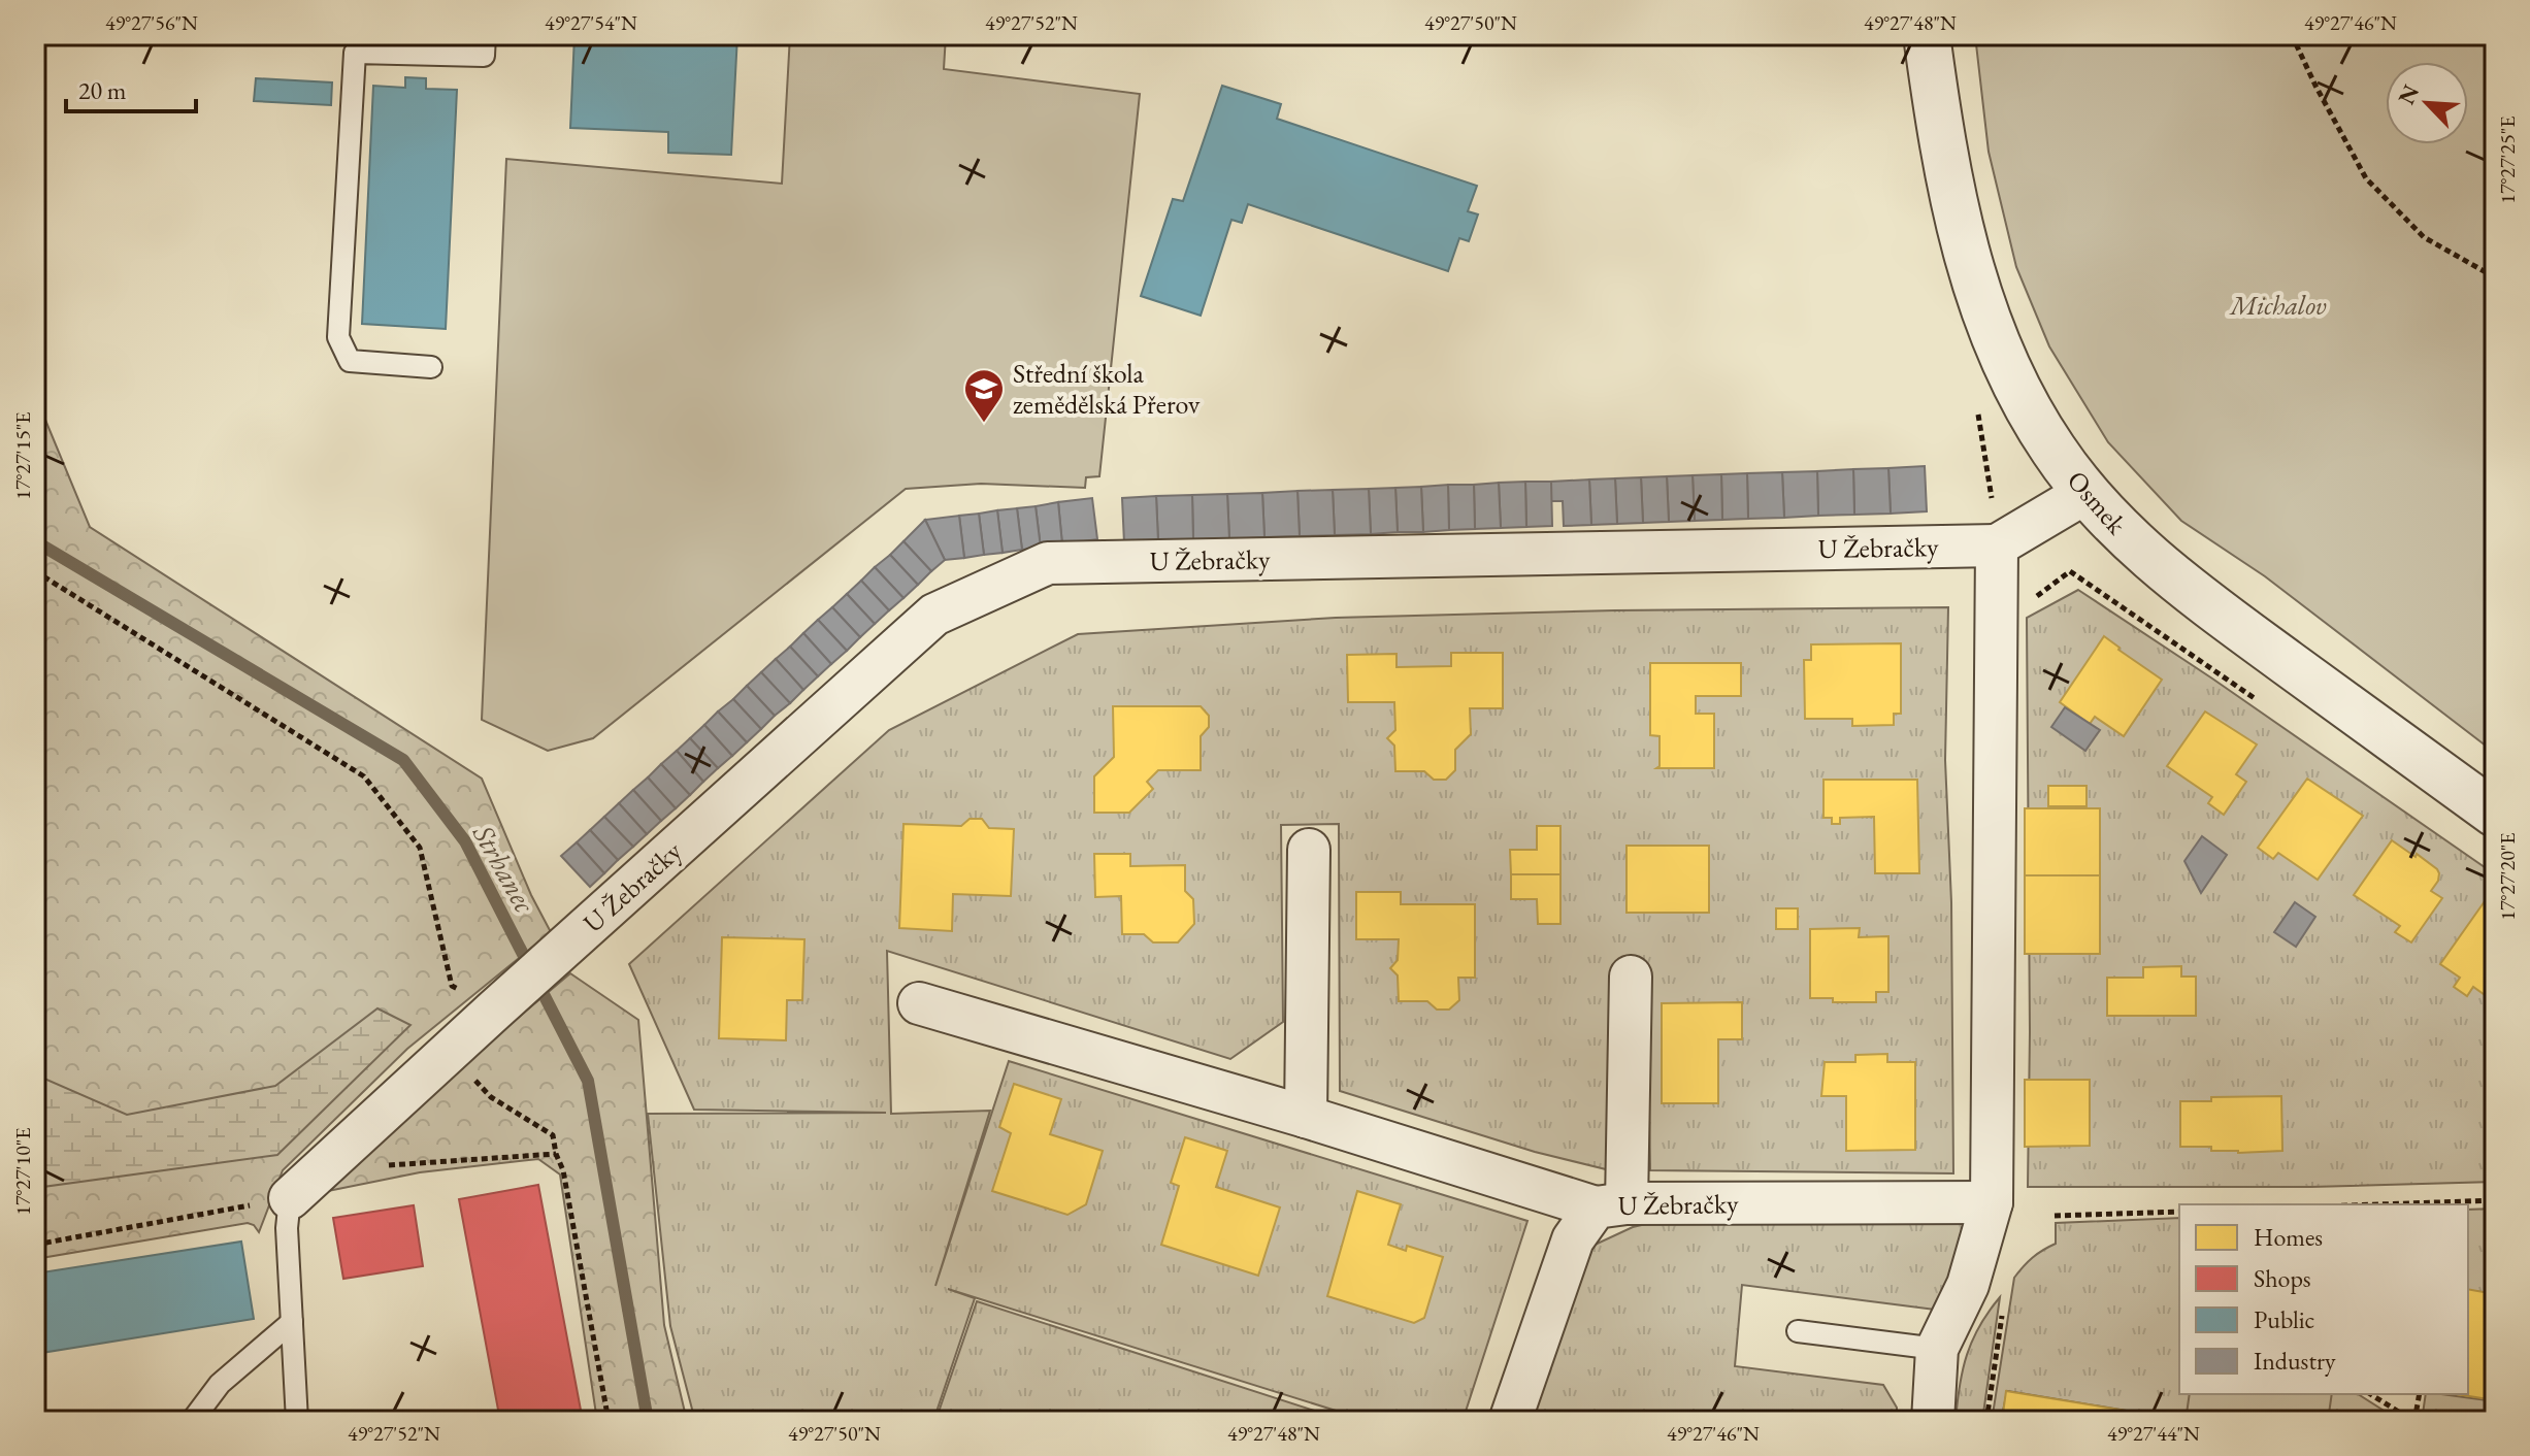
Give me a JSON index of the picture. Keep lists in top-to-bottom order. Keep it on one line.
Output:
{"streets":{"street":["Osmek","U Žebračky"]},"crossings":[["Osmek","U Žebračky"]],"water":["Strhanec"],"parks":["Michalov"],"places":{"school or university":["Střední škola zemědělská Přerov"]},"legend":["Homes","Shops","Public","Industry"],"scale_bar":"20 m","north":"top left","coordinates":["49°27'56\"N","49°27'54\"N","49°27'52\"N","49°27'50\"N","49°27'48\"N","49°27'46\"N","17°27'25\"E","17°27'15\"E","17°27'20\"E","17°27'10\"E","49°27'44\"N"]}
